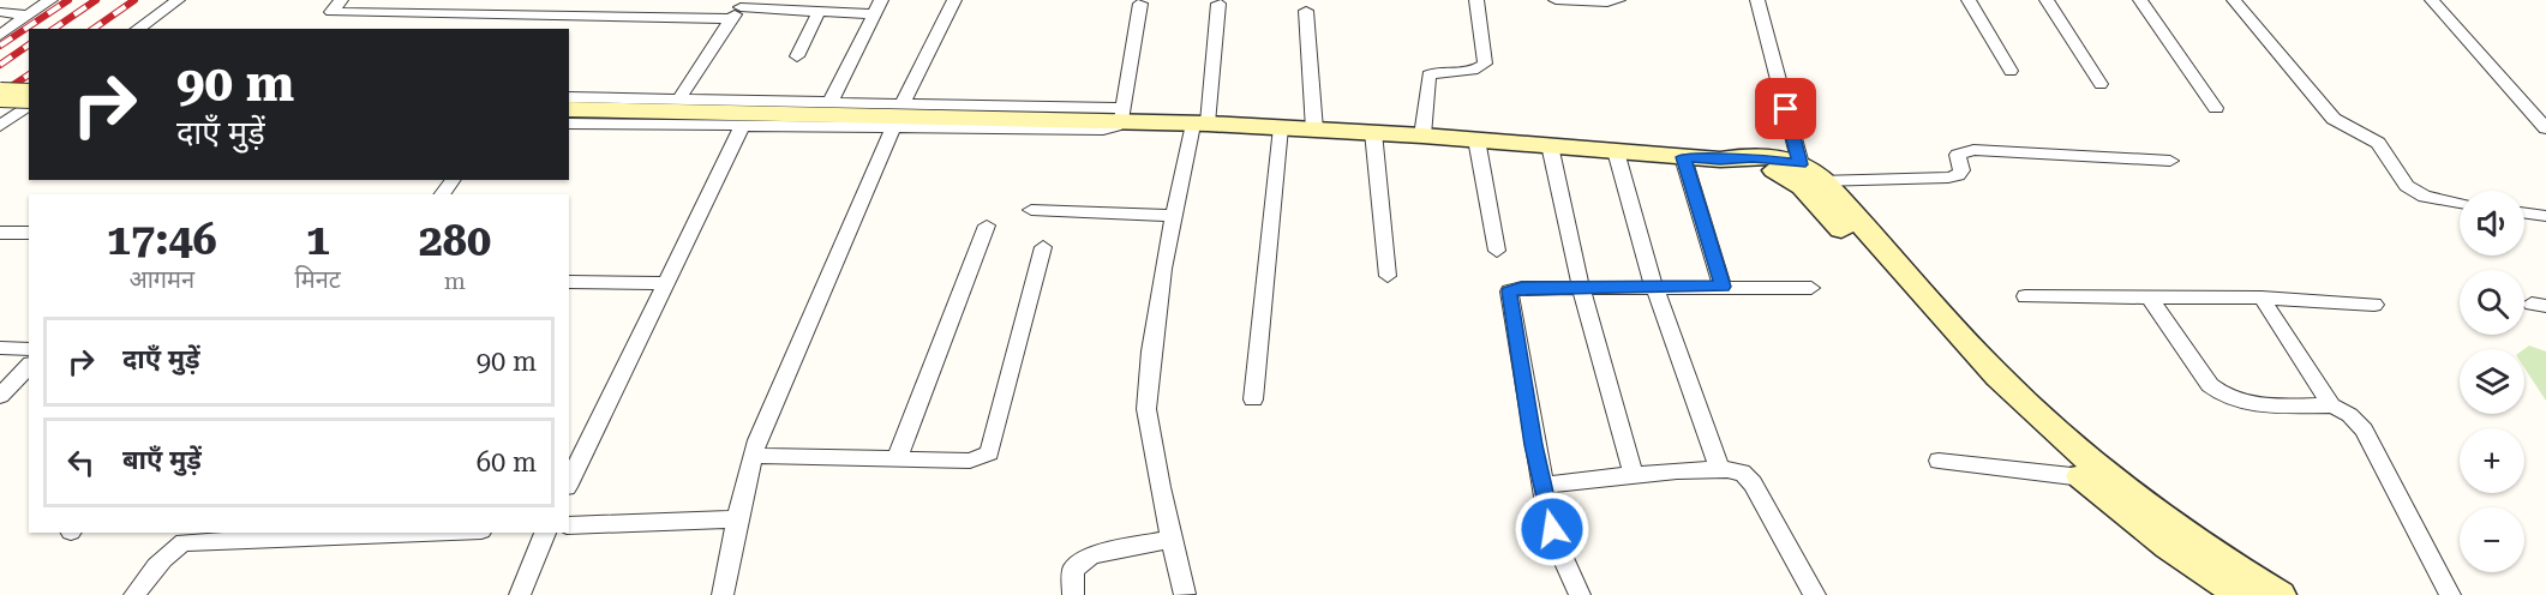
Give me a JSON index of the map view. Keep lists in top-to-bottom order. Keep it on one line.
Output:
{"page":{"turn":["90 m","दाएँ मुड़ें"],"map_buttons":["+","−"],"eta":["17:46","आगमन","1","मिनट","280","m"],"list":[{"name":"दाएँ मुड़ें","value":"90 m"},{"name":"बाएँ मुड़ें","value":"60 m"}]}}
